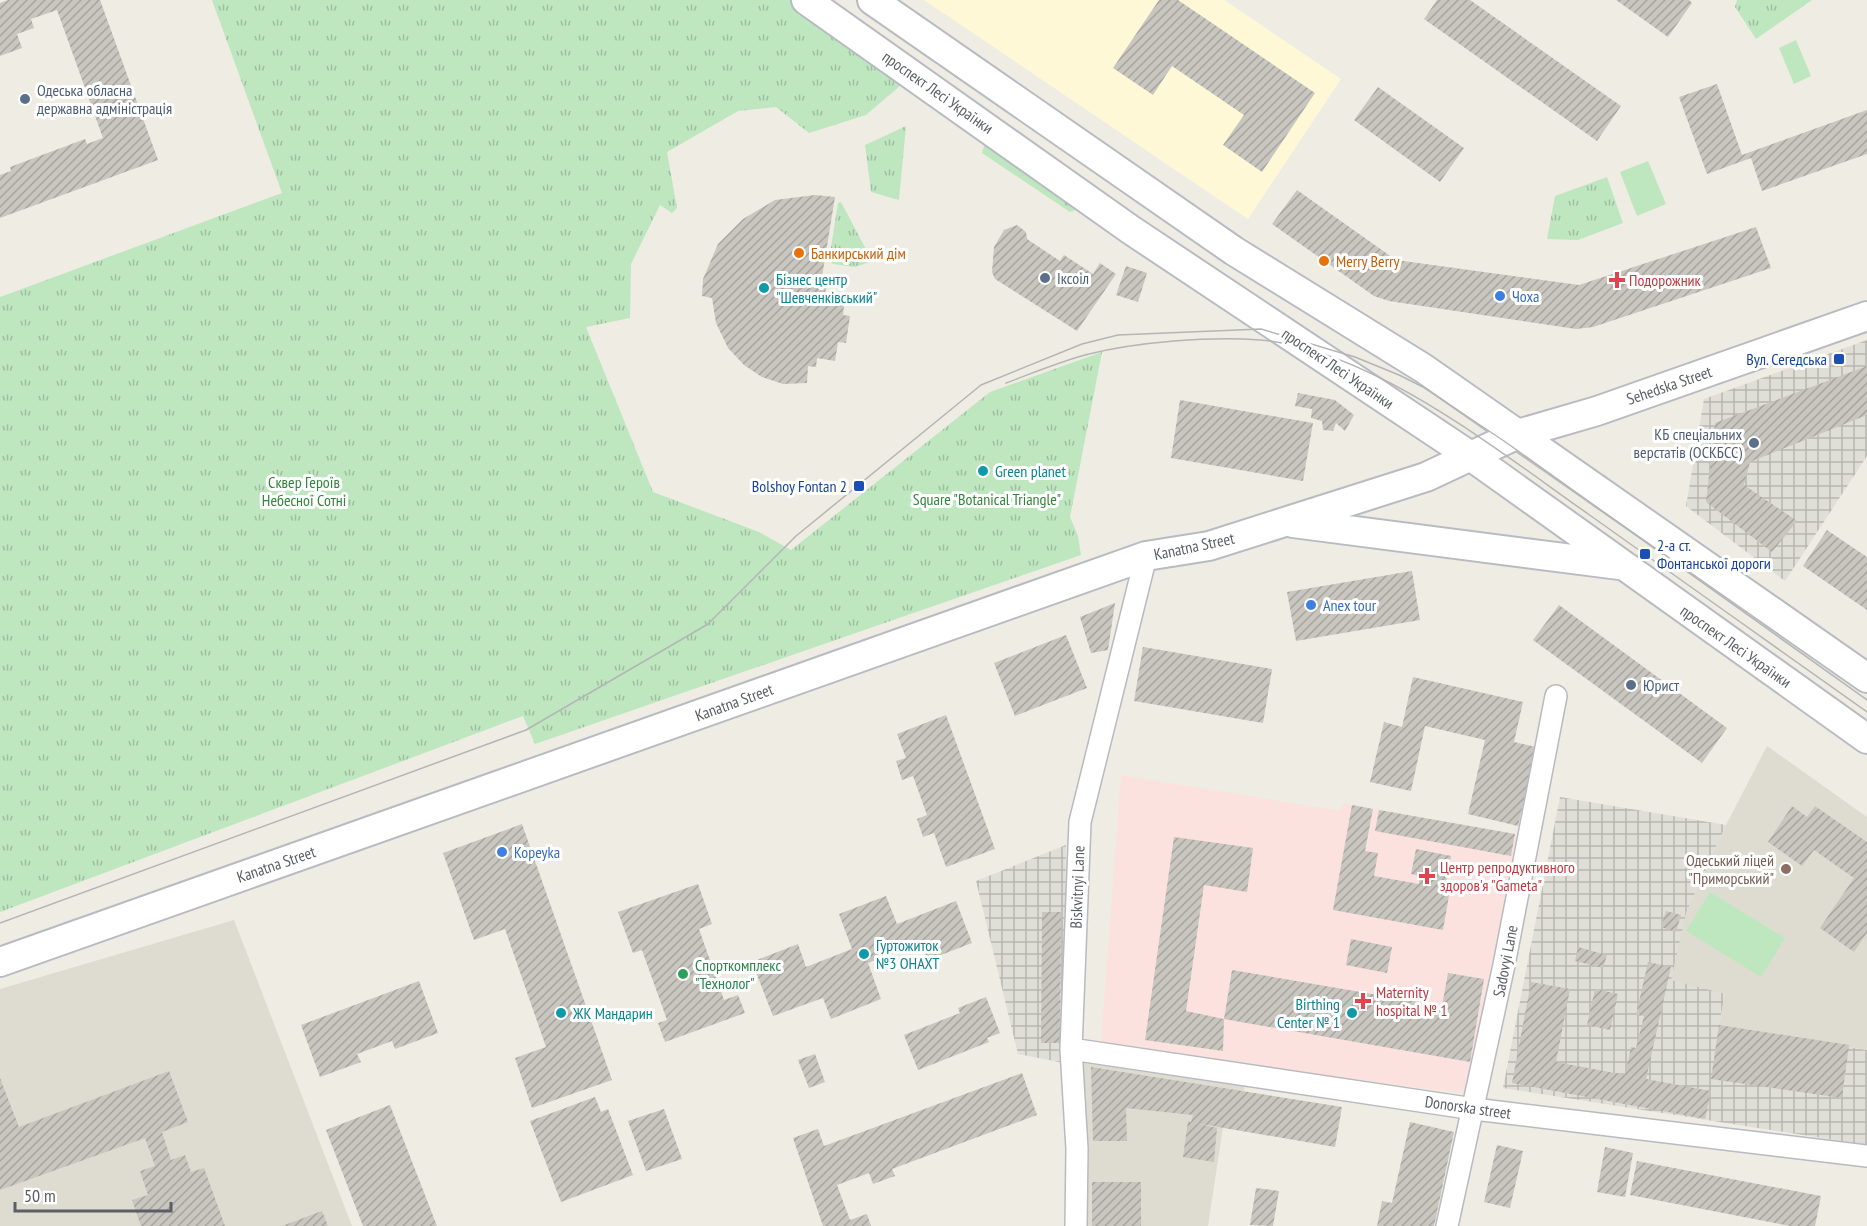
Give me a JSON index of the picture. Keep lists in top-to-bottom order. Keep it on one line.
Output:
{"streets":{"main road":["проспект Лесі Українки","Sehedska Street","Kanatna Street"],"street":["Biskvitnyi Lane","Sadovyi Lane","Donorska street"]},"crossings":[["проспект Лесі Українки","Sehedska Street"],["проспект Лесі Українки","Kanatna Street"],["Sehedska Street","Kanatna Street"],["Kanatna Street","Biskvitnyi Lane"],["Biskvitnyi Lane","Donorska street"],["Sadovyi Lane","Donorska street"]],"parks":["Сквер Героїв Небесної Сотні","Square \"Botanical Triangle\""],"places":{"other":["Одеська обласна державна адміністрація","Банкирський дім","Merry Berry","Іксоіл","Бізнес центр \"Шевченківський\"","Чоха","КБ спеціальних верстатів (ОСКБСС)","Green planet","Anex tour","Юрист","Kopeyka","Одеський ліцей \"Приморський\"","Гуртожиток №3 ОНАХТ","Спорткомплекс \"Технолог\"","ЖК Мандарин","Birthing Center № 1"],"health":["Подорожник","Центр репродуктивного здоров'я \"Gameta\"","Maternity hospital № 1"],"transit":["Вул. Сегедська","Bolshoy Fontan 2","2-а ст. Фонтанської дороги"]},"scale_bar":"50 m"}
